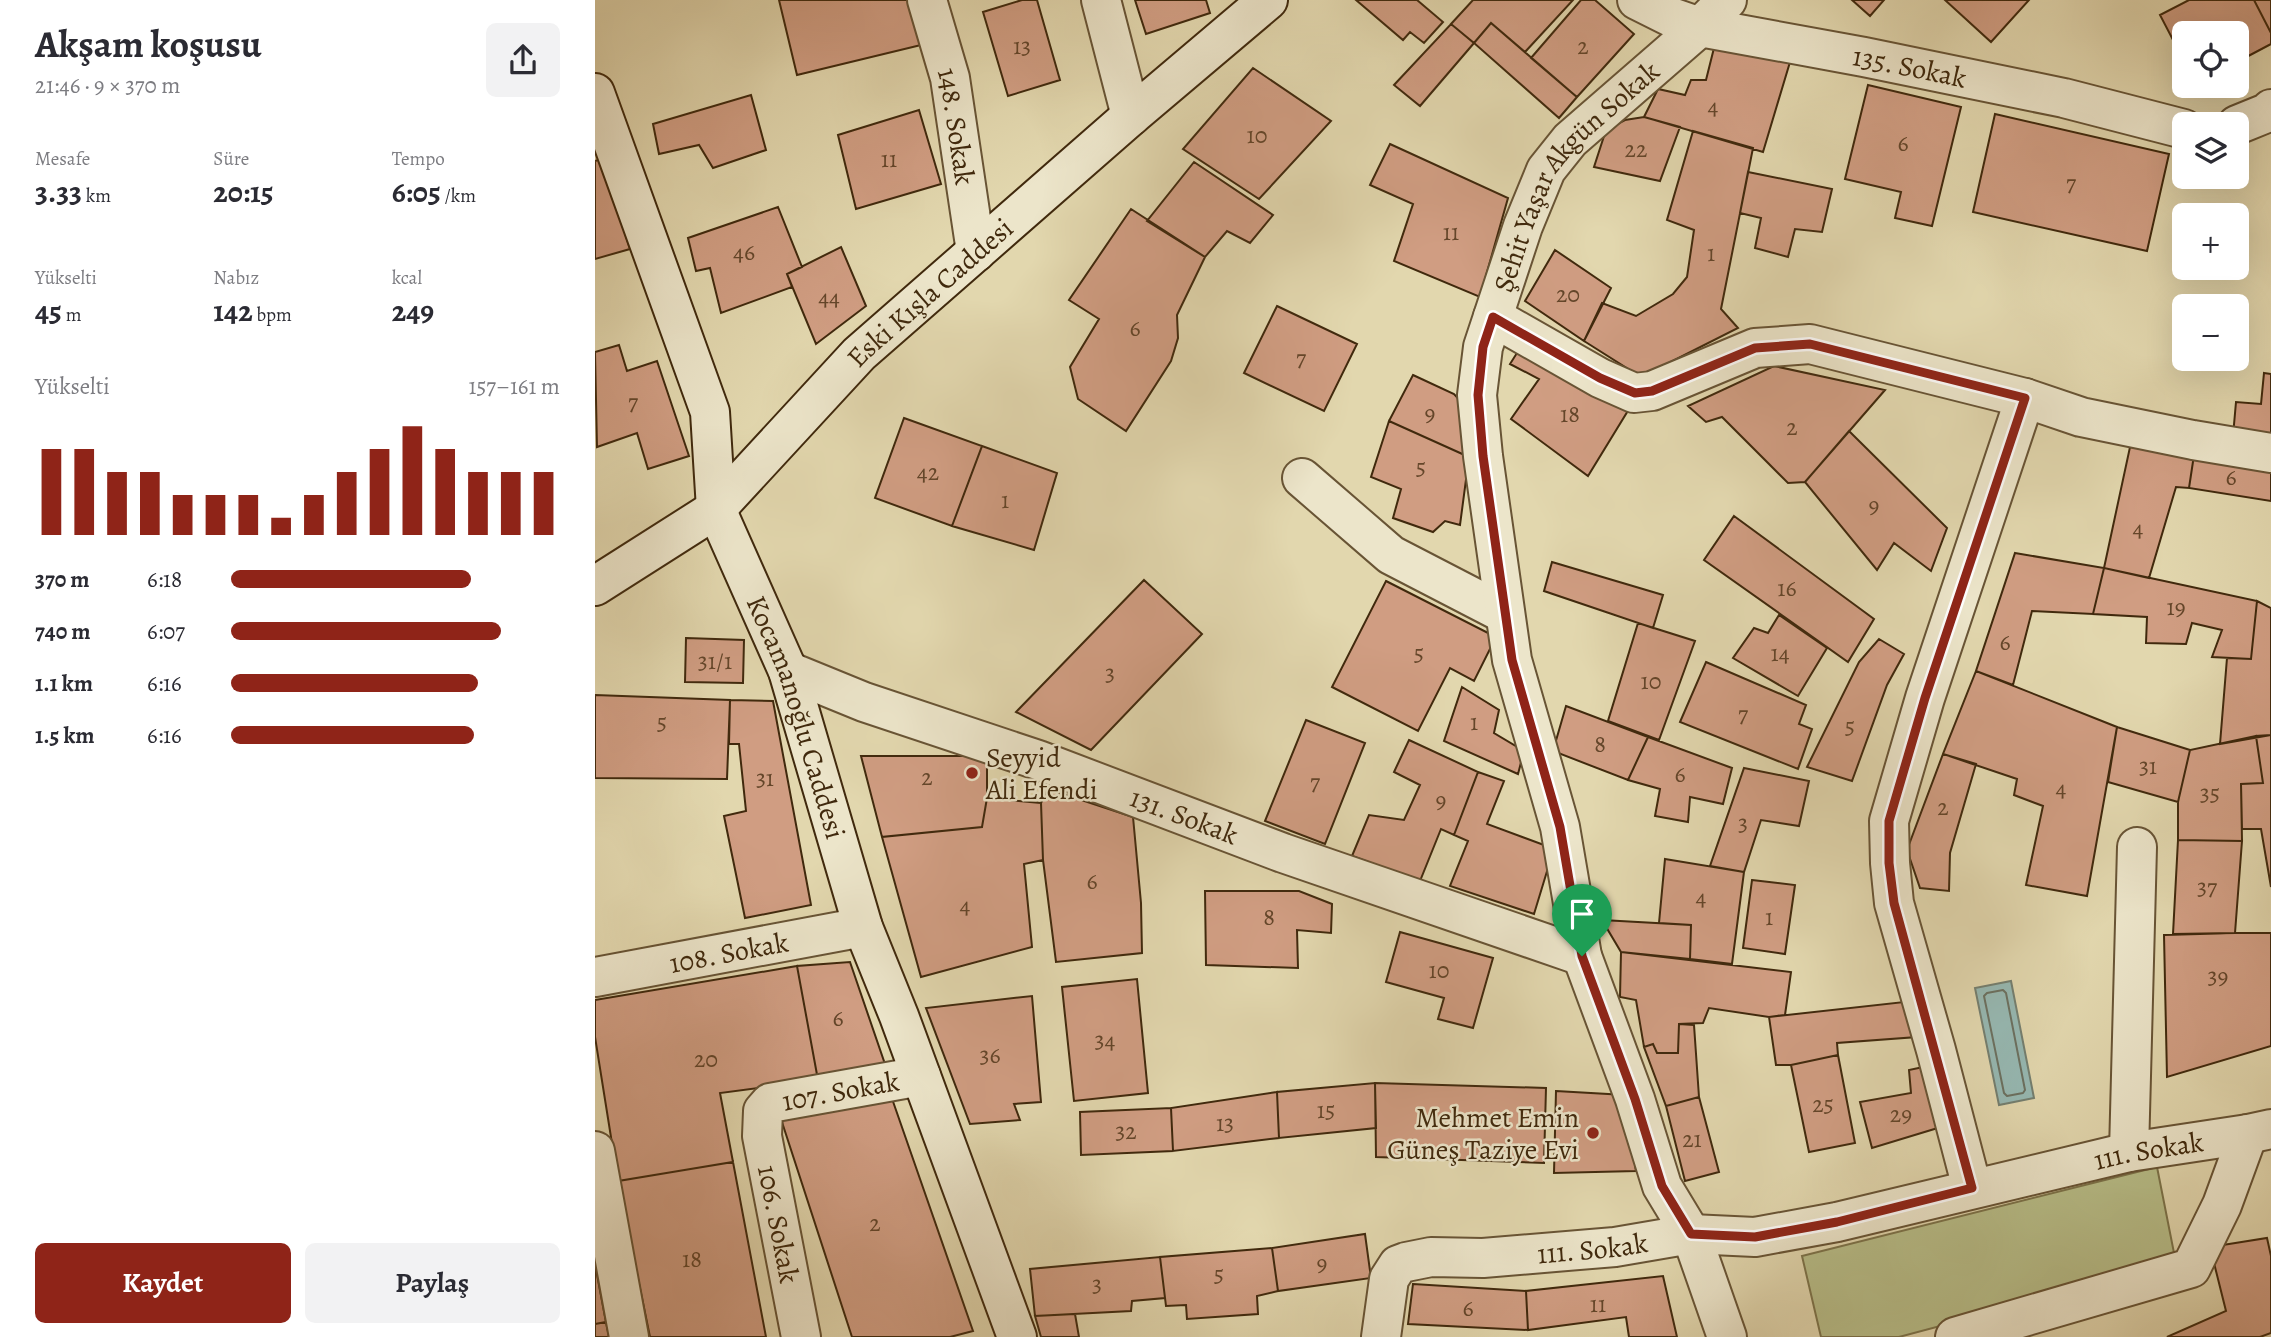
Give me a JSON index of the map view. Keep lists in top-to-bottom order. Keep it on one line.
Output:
{"streets":{"street":["135. Sokak","148. Sokak","Şehit Yaşar Akgün Sokak","Eski Kışla Caddesi","Kocamanoğlu Caddesi","131. Sokak","108. Sokak","107. Sokak","111. Sokak","106. Sokak"]},"crossings":[["135. Sokak","Şehit Yaşar Akgün Sokak"],["148. Sokak","Eski Kışla Caddesi"],["Şehit Yaşar Akgün Sokak","131. Sokak"],["Şehit Yaşar Akgün Sokak","111. Sokak"],["Eski Kışla Caddesi","Kocamanoğlu Caddesi"],["Kocamanoğlu Caddesi","131. Sokak"],["Kocamanoğlu Caddesi","108. Sokak"],["Kocamanoğlu Caddesi","107. Sokak"],["107. Sokak","106. Sokak"]],"places":["Seyyid Ali Efendi","Mehmet Emin Güneş Taziye Evi"],"house_numbers":["13","2","4","10","6","22","11","7","11","46","1","20","44","6","7","7","9","18","2","5","42","6","1","9","4","16","19","6","5","14","31/1","3","10","7","5","1","5","8","31","6","2","31","7","4","35","9","2","3","6","37","4","4","8","1","10","39","6","34","36","20","25","15","29","13","32","21","2","18","9","5","3","11","6"],"page":{"heading":["Akşam koşusu","21:46 · 9 × 370 m"],"map_buttons":["+","−"],"stats":[["Mesafe","3.33 km"],["Süre","20:15"],["Tempo","6:05 /km"],["Yükselti","45 m"],["Nabız","142 bpm"],["kcal","249"]],"chart":["Yükselti","157–161 m"],"list":[{"name":"370 m","note":"6:18"},{"name":"740 m","note":"6:07"},{"name":"1.1 km","note":"6:16"},{"name":"1.5 km","note":"6:16"}],"buttons":["Kaydet","Paylaş"]}}
